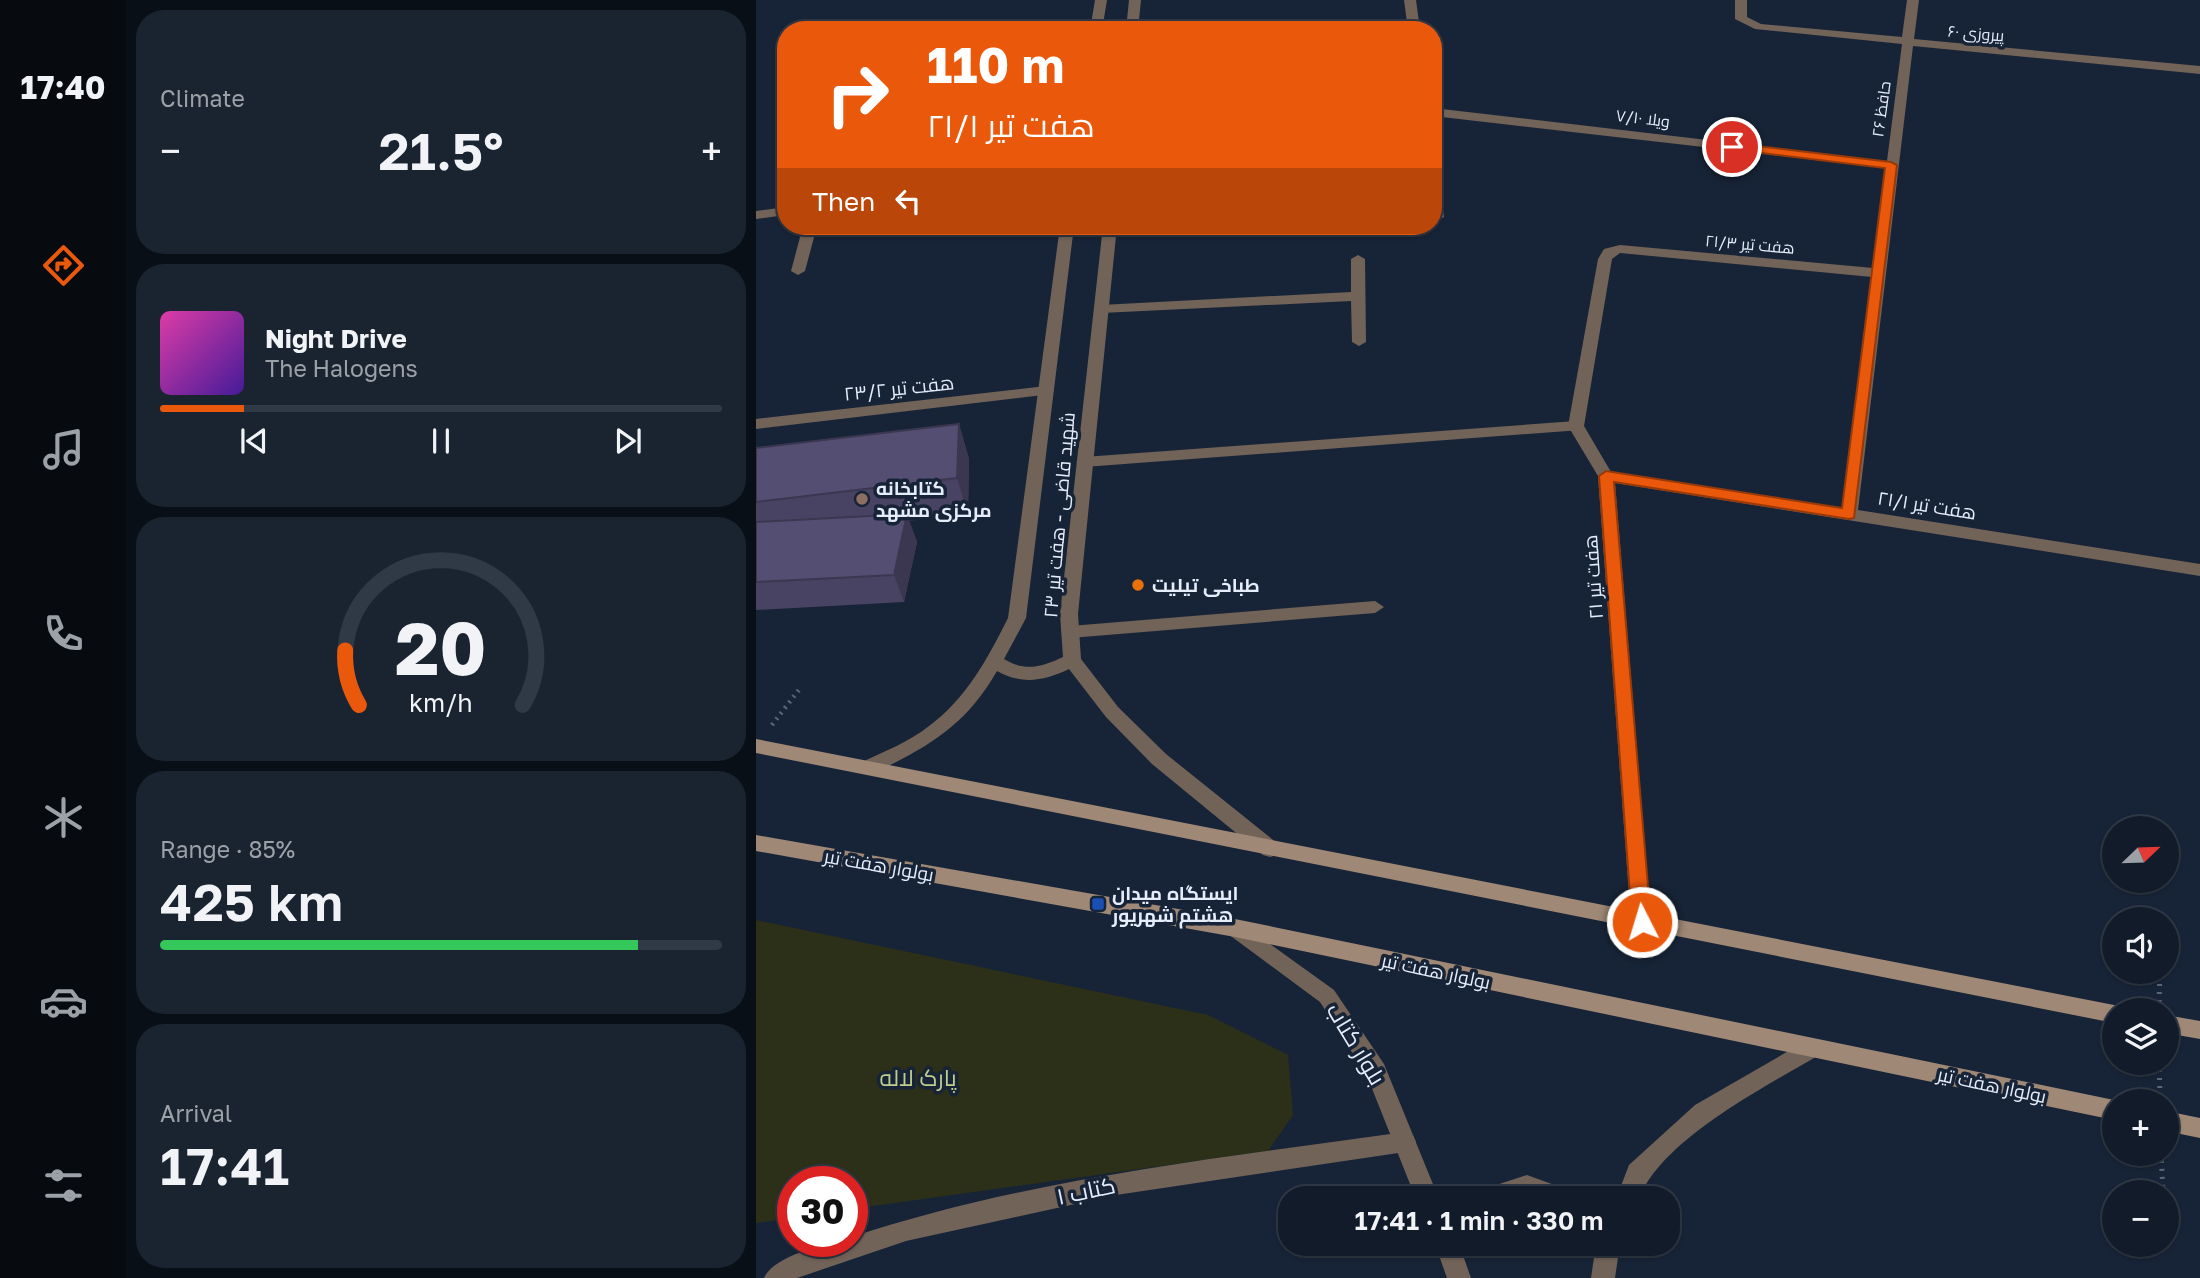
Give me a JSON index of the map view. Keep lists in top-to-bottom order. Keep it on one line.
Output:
{"streets":{"main road":["بولوار هفت تیر"],"street":["پیروزی ۶۰","حافظ ۲۶","ویلا ۷/۱۰","هفت تیر ۲۱/۳","هفت تیر ۲۳/۲","هفت تیر ۲۱/۱","شهید قاضی - هفت تیر ۲۳","هفت تیر ۲۱","بلوار کتاب","کتاب ۱"]},"crossings":[["پیروزی ۶۰","حافظ ۲۶"],["حافظ ۲۶","ویلا ۷/۱۰"],["حافظ ۲۶","هفت تیر ۲۱/۳"],["حافظ ۲۶","هفت تیر ۲۱/۱"],["هفت تیر ۲۱/۳","هفت تیر ۲۱"],["هفت تیر ۲۳/۲","شهید قاضی - هفت تیر ۲۳"],["هفت تیر ۲۱/۱","هفت تیر ۲۱"],["بولوار هفت تیر","بلوار کتاب"],["بلوار کتاب","کتاب ۱"]],"parks":["پارک لاله"],"places":{"other":["کتابخانه مرکزی مشهد","طباخی تیلیت"],"transit":["ایستگاه میدان هشتم شهریور"]},"north":"top right","page":{"tabs":"17:40","tile":["Climate",["Range · 85%","425 km"],["Arrival","17:41"]],"turn":["110 m","هفت تیر ۲۱/۱"],"heat":["−","21.5°","+"],"then":"Then","song":["Night Drive","The Halogens"],"map_buttons":["+","−"],"limit":"30","trip":"17:41 · 1 min · 330 m","gauge":["20","km/h"]}}
